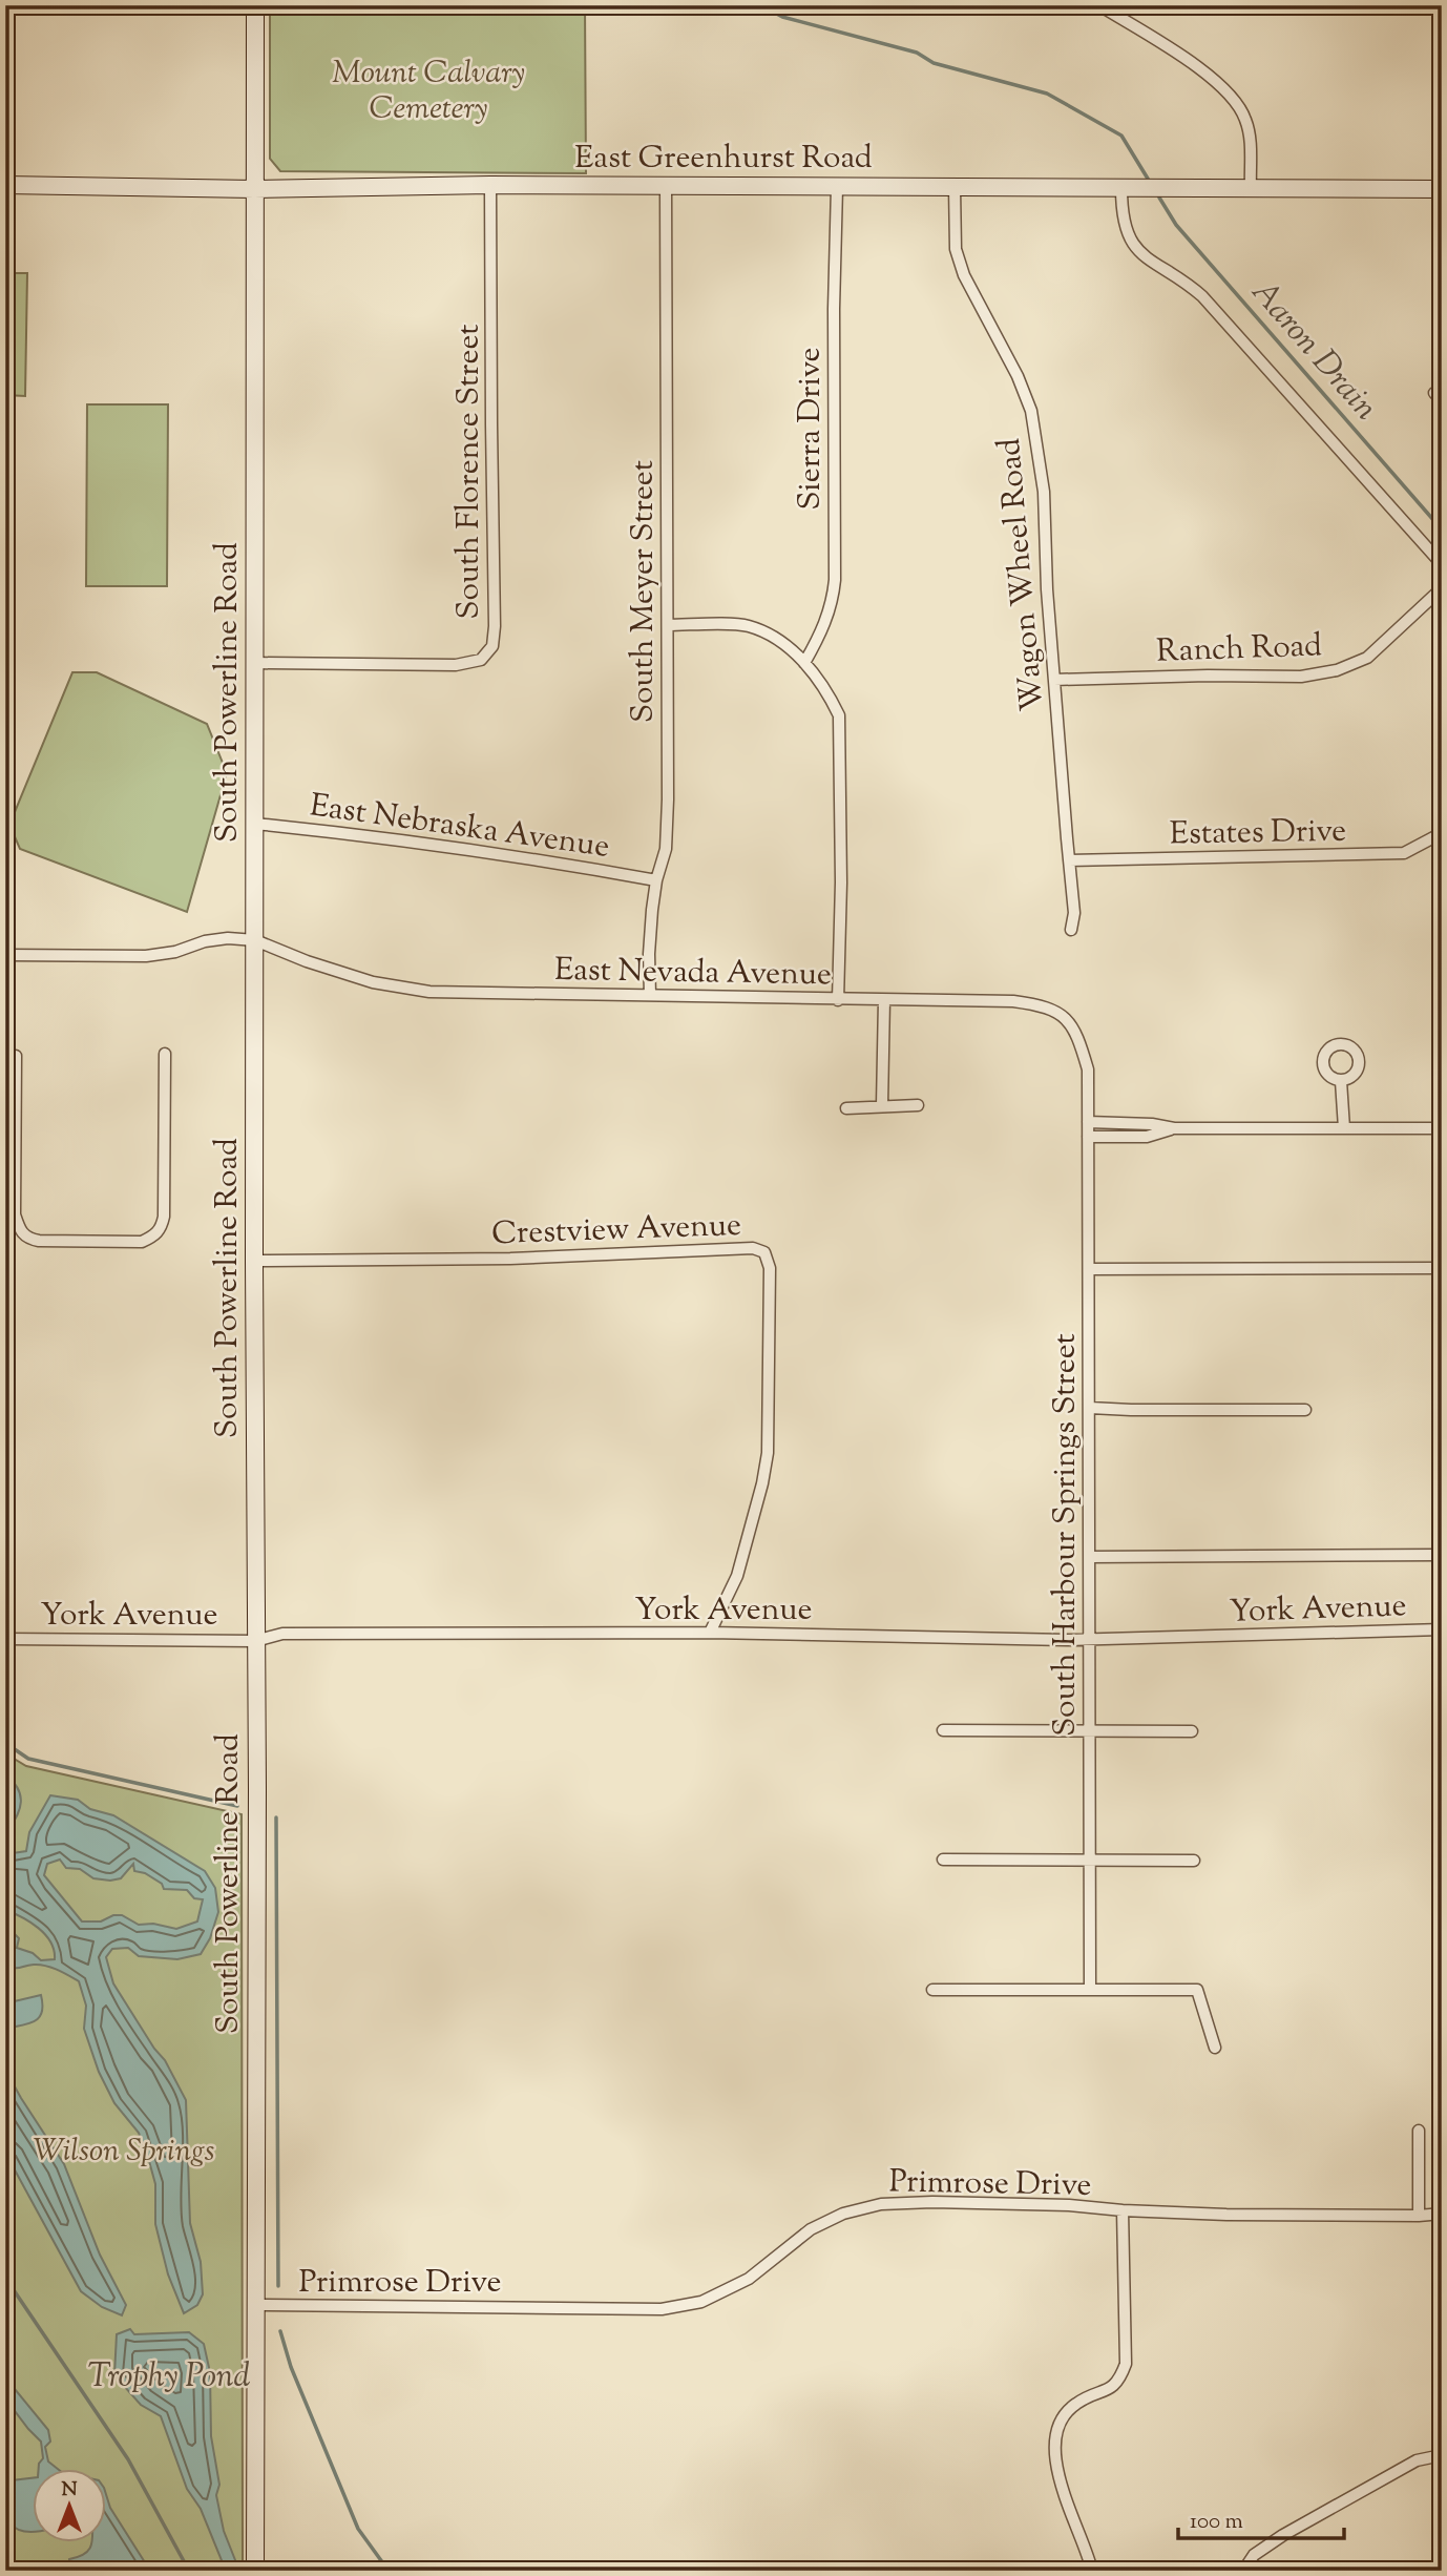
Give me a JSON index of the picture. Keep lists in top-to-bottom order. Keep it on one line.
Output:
{"streets":{"street":["East Greenhurst Road","Sierra Drive","South Florence Street","Wagon Wheel Road","South Meyer Street","Ranch Road","South Powerline Road","East Nebraska Avenue","Estates Drive","East Nevada Avenue","Crestview Avenue","South Harbour Springs Street","York Avenue","Primrose Drive"]},"crossings":[["East Greenhurst Road","Sierra Drive"],["East Greenhurst Road","South Florence Street"],["East Greenhurst Road","Wagon Wheel Road"],["East Greenhurst Road","South Meyer Street"],["East Greenhurst Road","South Powerline Road"],["South Florence Street","South Powerline Road"],["Wagon Wheel Road","Ranch Road"],["Wagon Wheel Road","Estates Drive"],["South Meyer Street","East Nebraska Avenue"],["South Meyer Street","East Nevada Avenue"],["South Powerline Road","East Nebraska Avenue"],["South Powerline Road","East Nevada Avenue"],["South Powerline Road","Crestview Avenue"],["South Powerline Road","York Avenue"],["South Powerline Road","Primrose Drive"],["East Nevada Avenue","South Harbour Springs Street"],["Crestview Avenue","York Avenue"],["South Harbour Springs Street","York Avenue"]],"water":["Aaron Drain","Trophy Pond"],"parks":["Mount Calvary Cemetery","Wilson Springs"],"scale_bar":"100 m","north":"top"}
